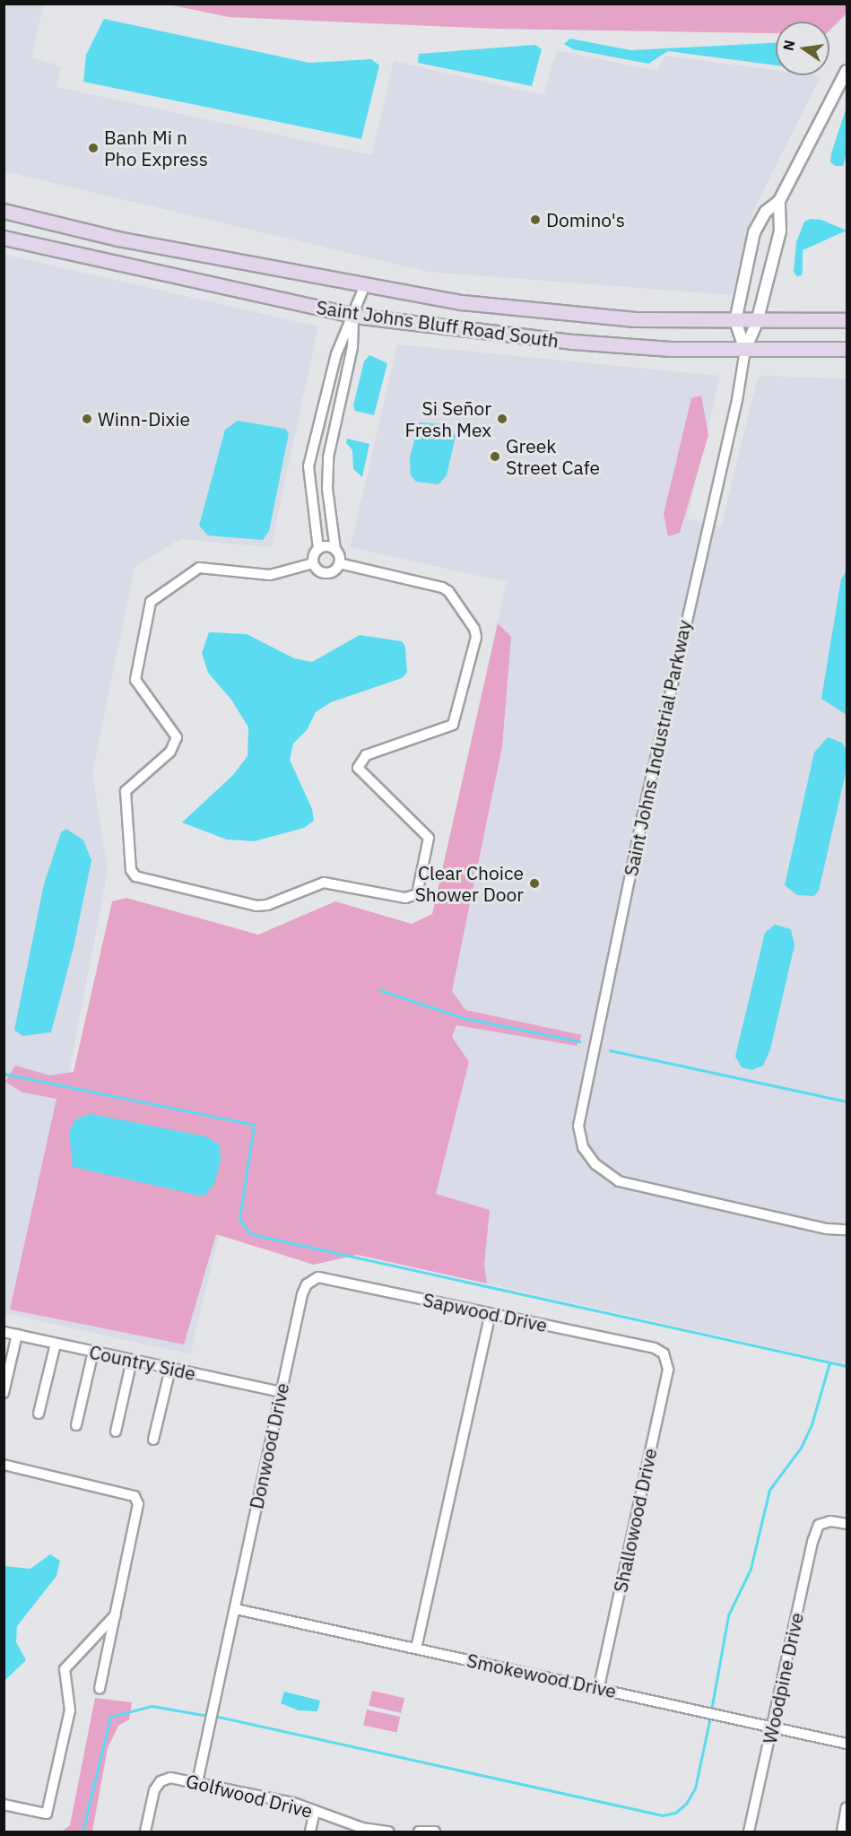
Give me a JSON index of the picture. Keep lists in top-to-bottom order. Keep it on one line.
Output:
{"streets":{"main road":["Saint Johns Bluff Road South"],"street":["Saint Johns Industrial Parkway","Sapwood Drive","Country Side","Donwood Drive","Shallowood Drive","Smokewood Drive","Woodpine Drive","Golfwood Drive"]},"crossings":[["Saint Johns Bluff Road South","Saint Johns Industrial Parkway"],["Sapwood Drive","Donwood Drive"],["Sapwood Drive","Shallowood Drive"],["Country Side","Donwood Drive"],["Donwood Drive","Smokewood Drive"],["Donwood Drive","Golfwood Drive"],["Shallowood Drive","Smokewood Drive"],["Smokewood Drive","Woodpine Drive"]],"places":["Banh Mi n Pho Express","Domino's","Winn-Dixie","Si Señor Fresh Mex","Greek Street Cafe","Clear Choice Shower Door"],"north":"left"}
